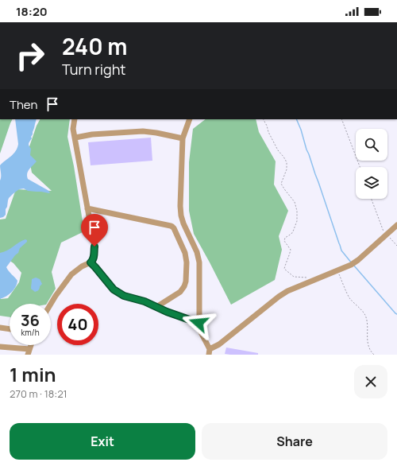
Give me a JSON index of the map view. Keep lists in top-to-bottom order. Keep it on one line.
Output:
{"page":{"status":"18:20","turn":["240 m","Turn right"],"then":"Then","speed":"36 km/h","limit":"40","heading":["1 min","270 m · 18:21"],"buttons":["Exit","Share"]}}
